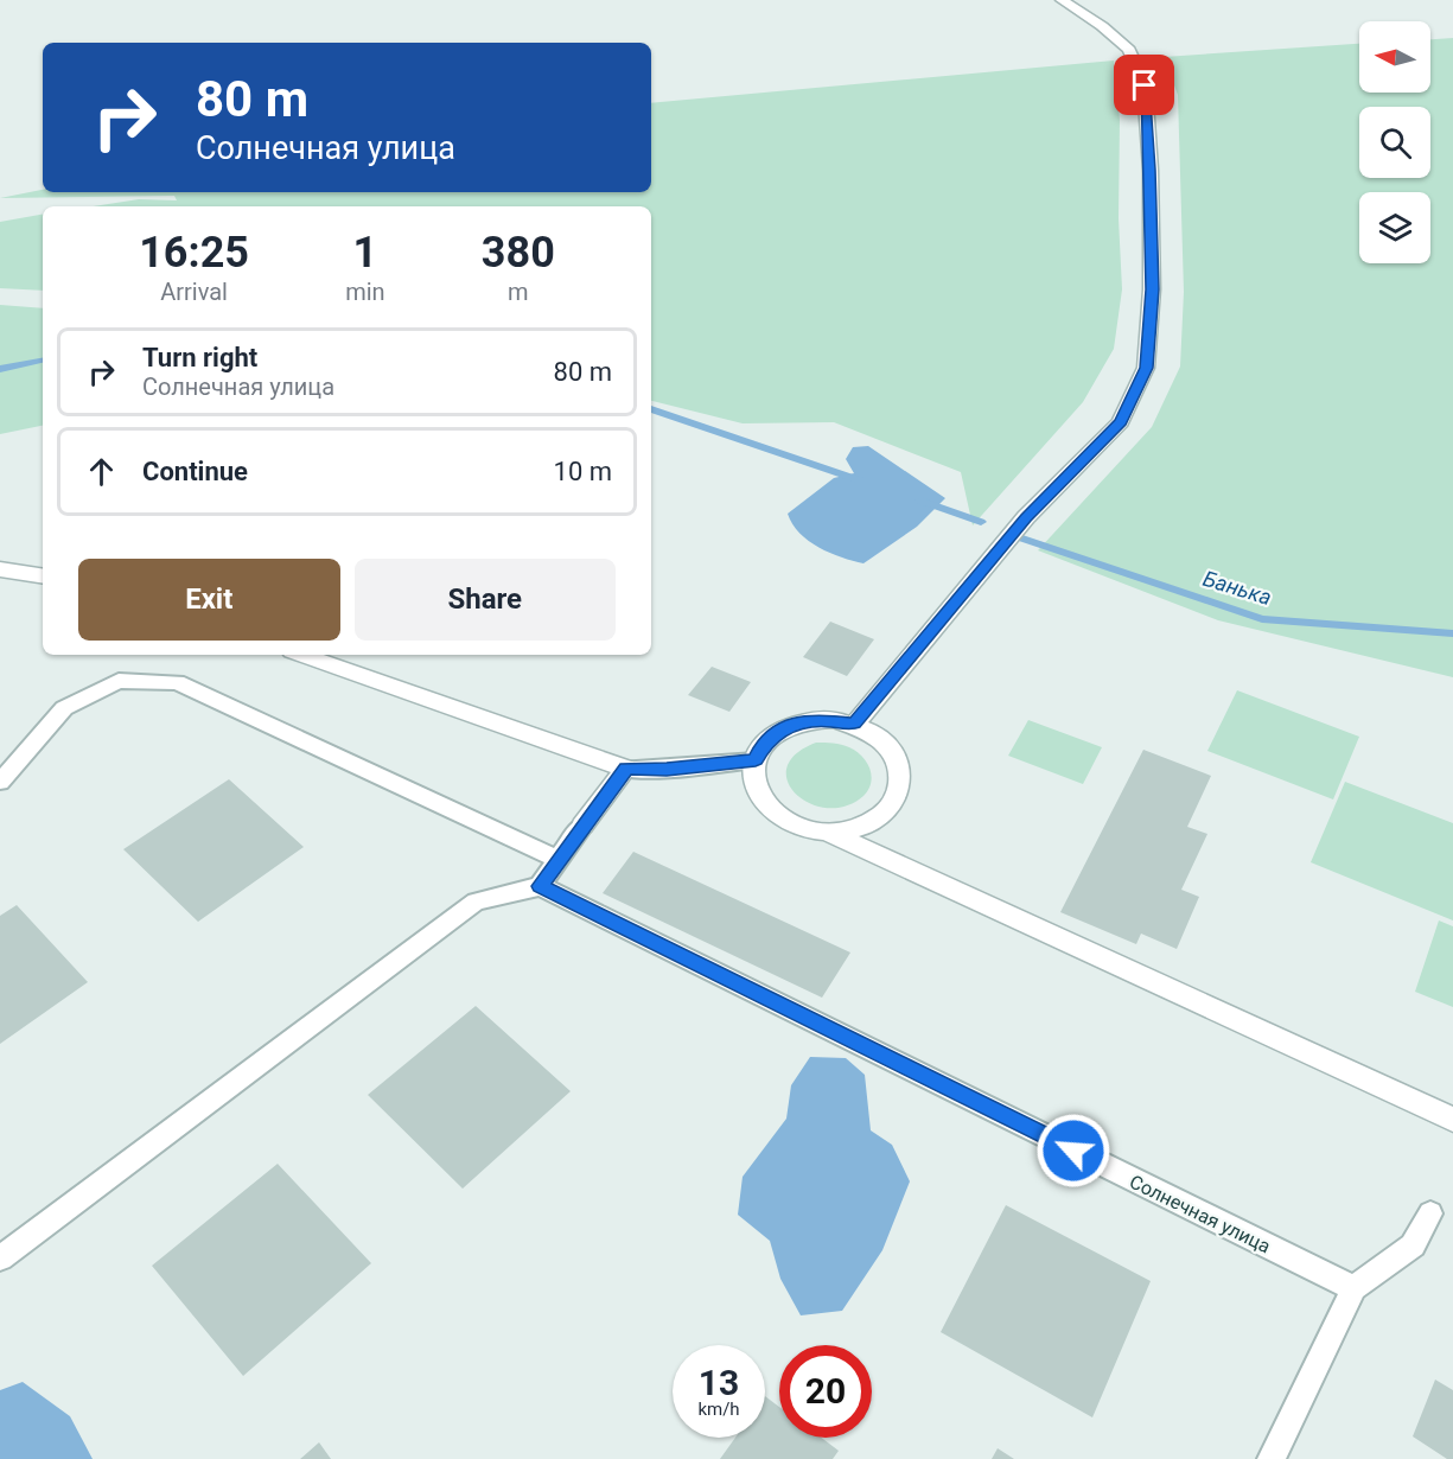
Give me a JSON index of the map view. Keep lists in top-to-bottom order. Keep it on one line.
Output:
{"streets":{"lane":["Солнечная улица"]},"water":["Банька"],"north":"left","page":{"turn":["80 m","Солнечная улица"],"eta":["16:25","Arrival","1","min","380","m"],"list":[{"name":"Turn right","note":"Солнечная улица","value":"80 m"},{"name":"Continue","value":"10 m"}],"buttons":["Exit","Share"],"speed":"13 km/h","limit":"20"}}
